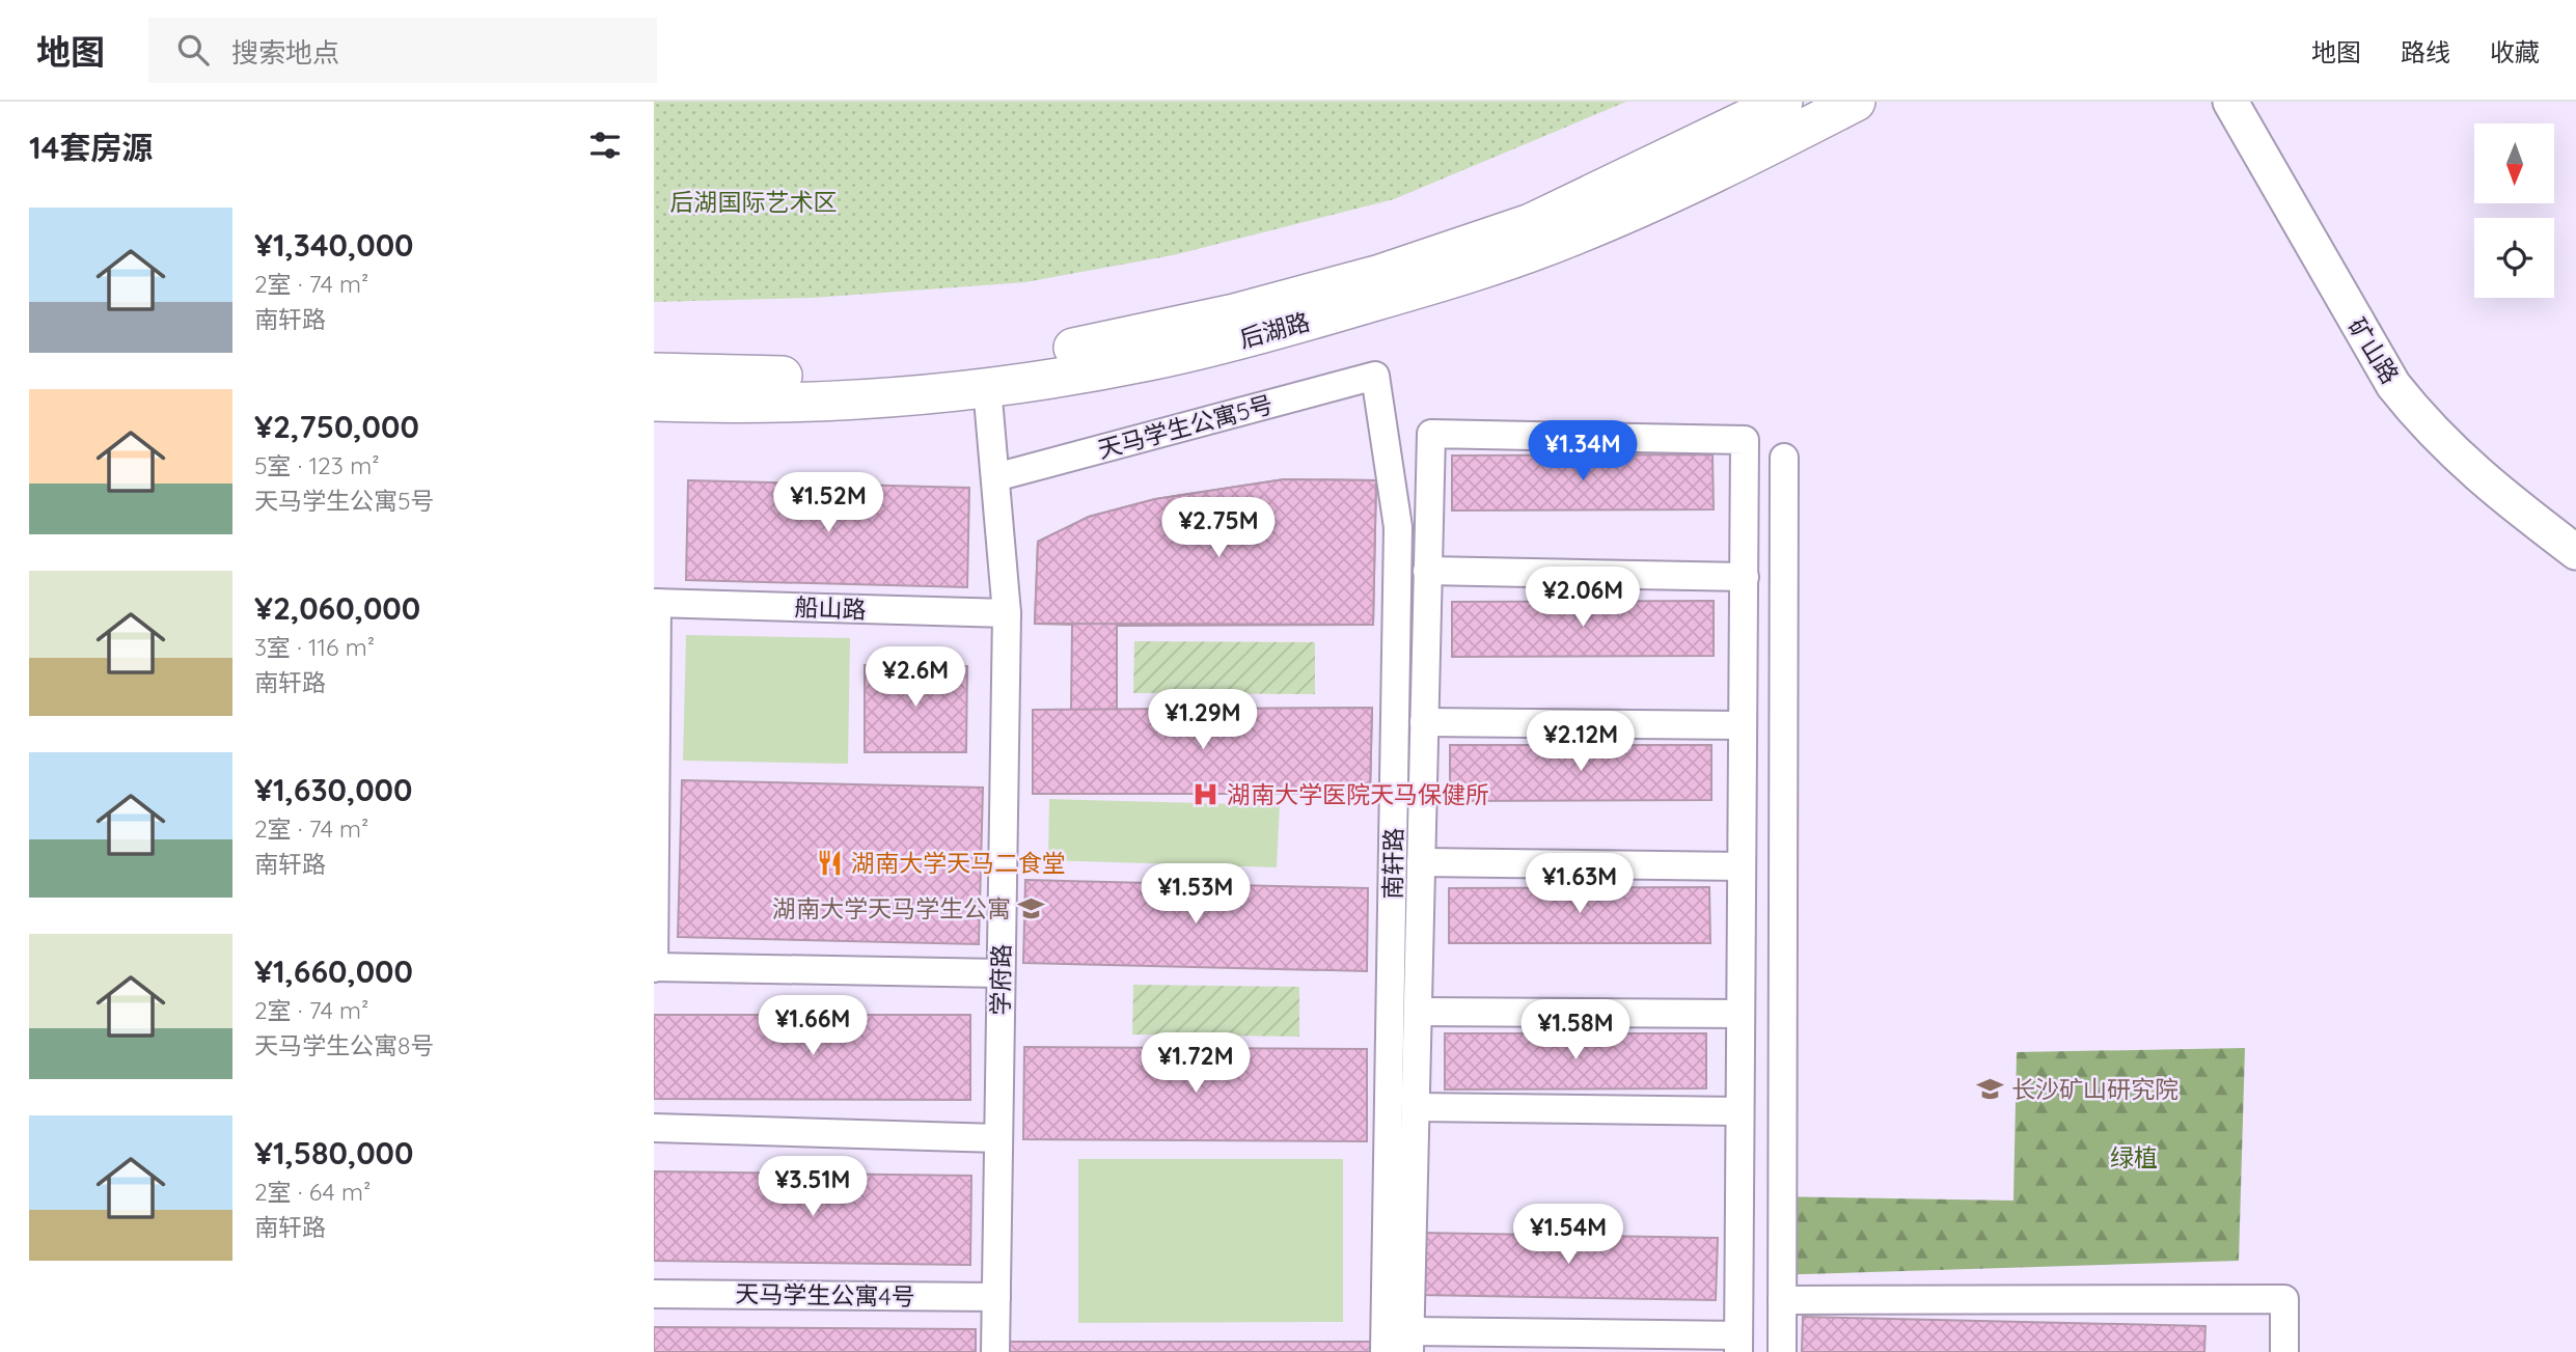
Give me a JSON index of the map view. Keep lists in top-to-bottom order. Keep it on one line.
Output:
{"streets":{"main road":["后湖路"],"street":["矿山路","天马学生公寓5号","船山路","南轩路","学府路","天马学生公寓4号"]},"crossings":[["后湖路","学府路"],["天马学生公寓5号","南轩路"],["天马学生公寓5号","学府路"],["船山路","学府路"],["学府路","天马学生公寓4号"]],"parks":["后湖国际艺术区","绿植"],"places":{"hospital":["湖南大学医院天马保健所"],"restaurant":["湖南大学天马二食堂"],"school or university":["湖南大学天马学生公寓","长沙矿山研究院"]},"north":"bottom","page":{"header":"地图","search":"搜索地点","nav":["地图","路线","收藏"],"heading":"14套房源","list":[{"name":"¥1,340,000","note":"2室 · 74 m² · 南轩路"},{"name":"¥2,750,000","note":"5室 · 123 m² · 天马学生公寓5号"},{"name":"¥2,060,000","note":"3室 · 116 m² · 南轩路"},{"name":"¥1,630,000","note":"2室 · 74 m² · 南轩路"},{"name":"¥1,660,000","note":"2室 · 74 m² · 天马学生公寓8号"},{"name":"¥1,580,000","note":"2室 · 64 m² · 南轩路"}],"price":["¥1.34M","¥1.52M","¥2.75M","¥2.06M","¥2.6M","¥1.29M","¥2.12M","¥1.63M","¥1.53M","¥1.66M","¥1.58M","¥1.72M","¥3.51M","¥1.54M"]}}
